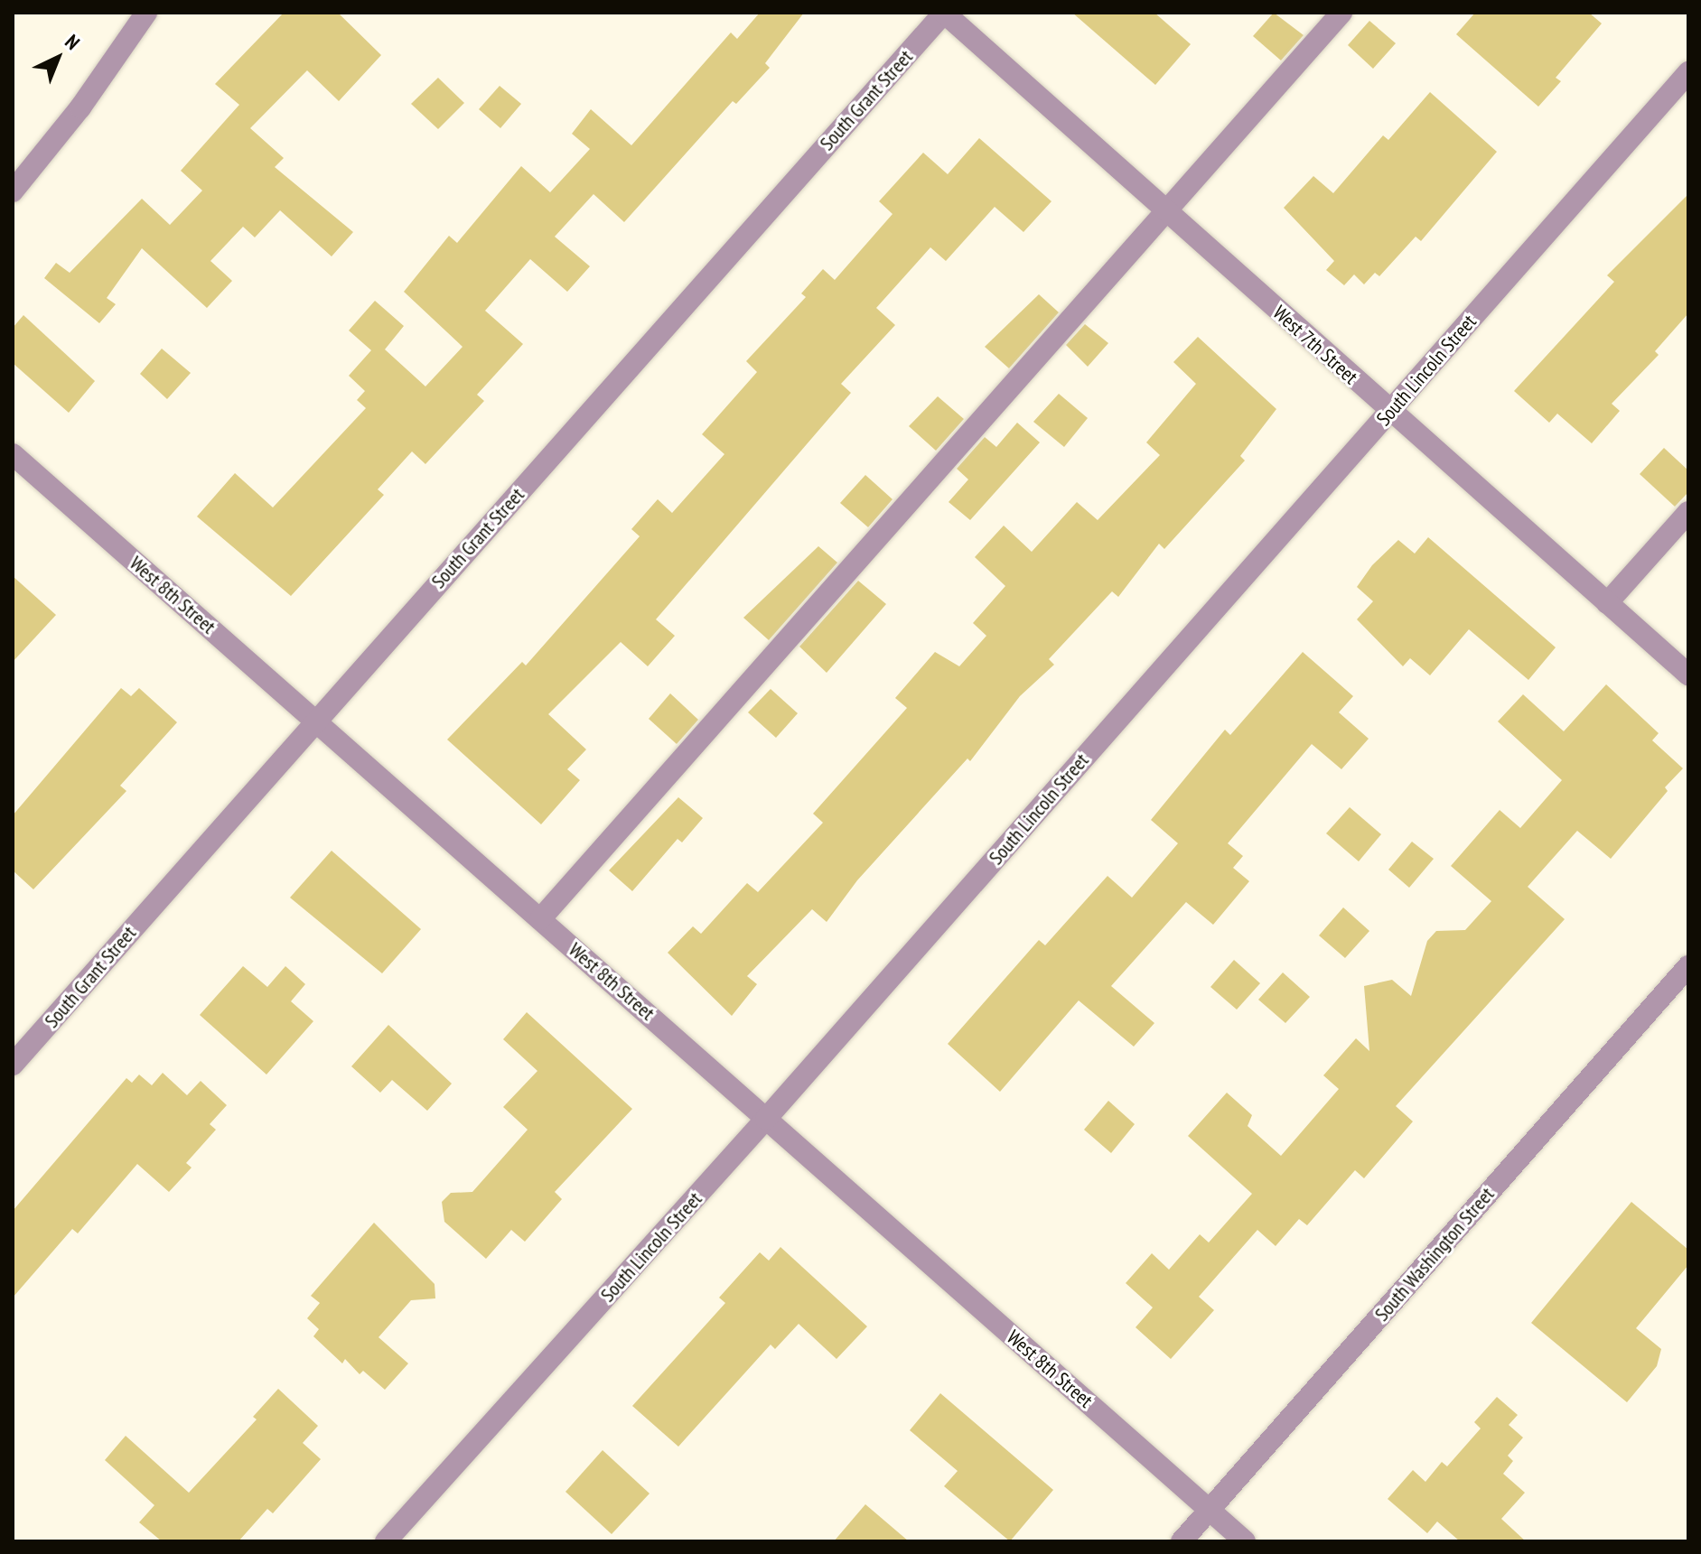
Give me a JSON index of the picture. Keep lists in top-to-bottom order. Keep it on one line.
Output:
{"streets":{"street":["South Grant Street","West 7th Street","South Lincoln Street","West 8th Street","South Washington Street"]},"crossings":[["South Grant Street","West 7th Street"],["South Grant Street","West 8th Street"],["West 7th Street","South Lincoln Street"],["South Lincoln Street","West 8th Street"],["West 8th Street","South Washington Street"]],"north":"top right"}
